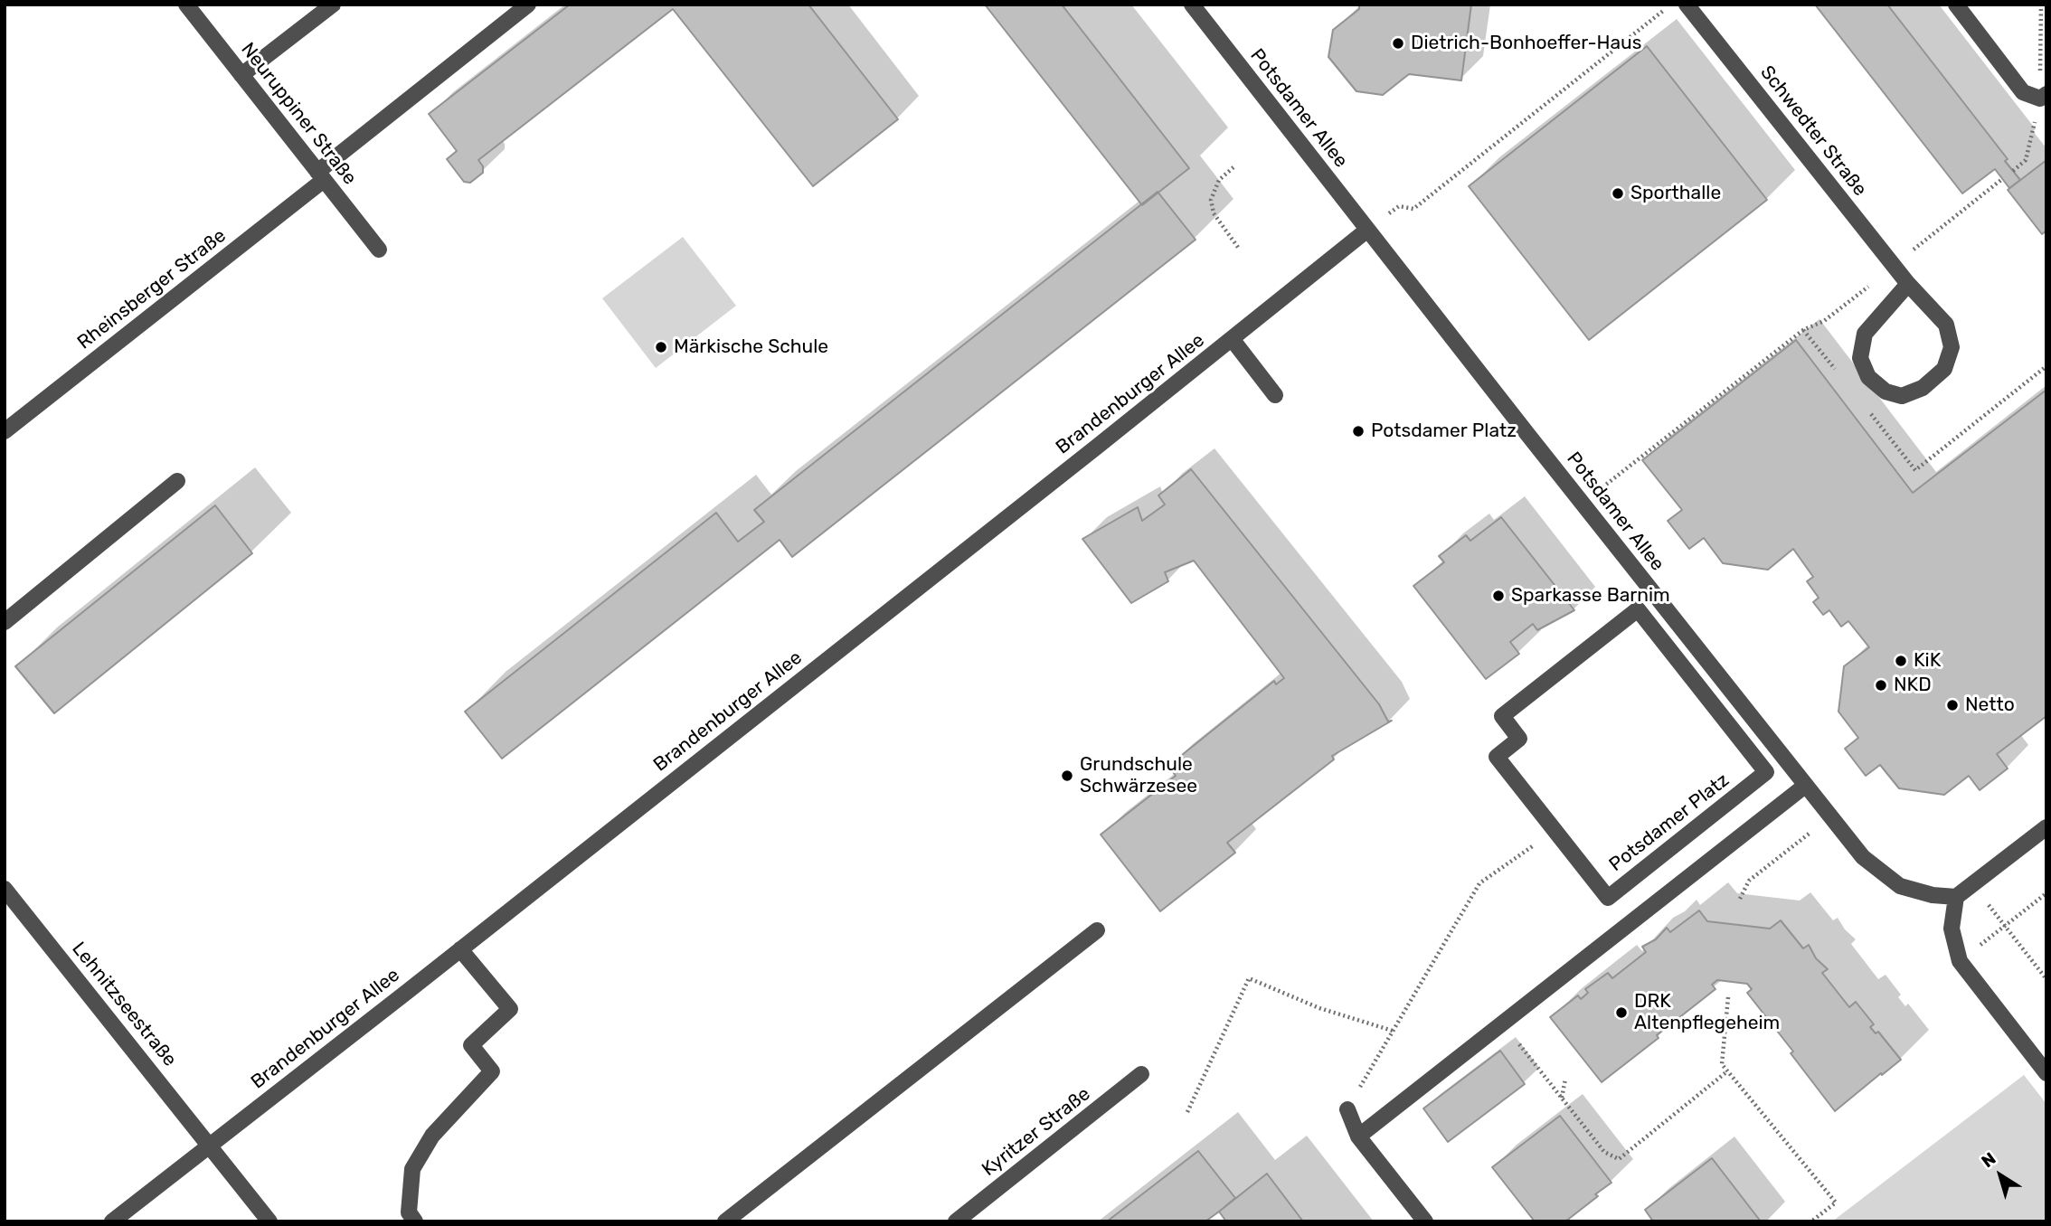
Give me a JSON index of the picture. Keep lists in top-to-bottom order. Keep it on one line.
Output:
{"streets":{"street":["Potsdamer Allee","Neuruppiner Straße","Schwedter Straße","Rheinsberger Straße","Brandenburger Allee","Potsdamer Platz","Lehnitzseestraße","Kyritzer Straße"]},"crossings":[["Potsdamer Allee","Brandenburger Allee"],["Neuruppiner Straße","Rheinsberger Straße"],["Brandenburger Allee","Lehnitzseestraße"]],"places":["Dietrich-Bonhoeffer-Haus","Sporthalle","Märkische Schule","Potsdamer Platz","Sparkasse Barnim","KiK","NKD","Netto","Grundschule Schwärzesee","DRK Altenpflegeheim"],"north":"top left"}
